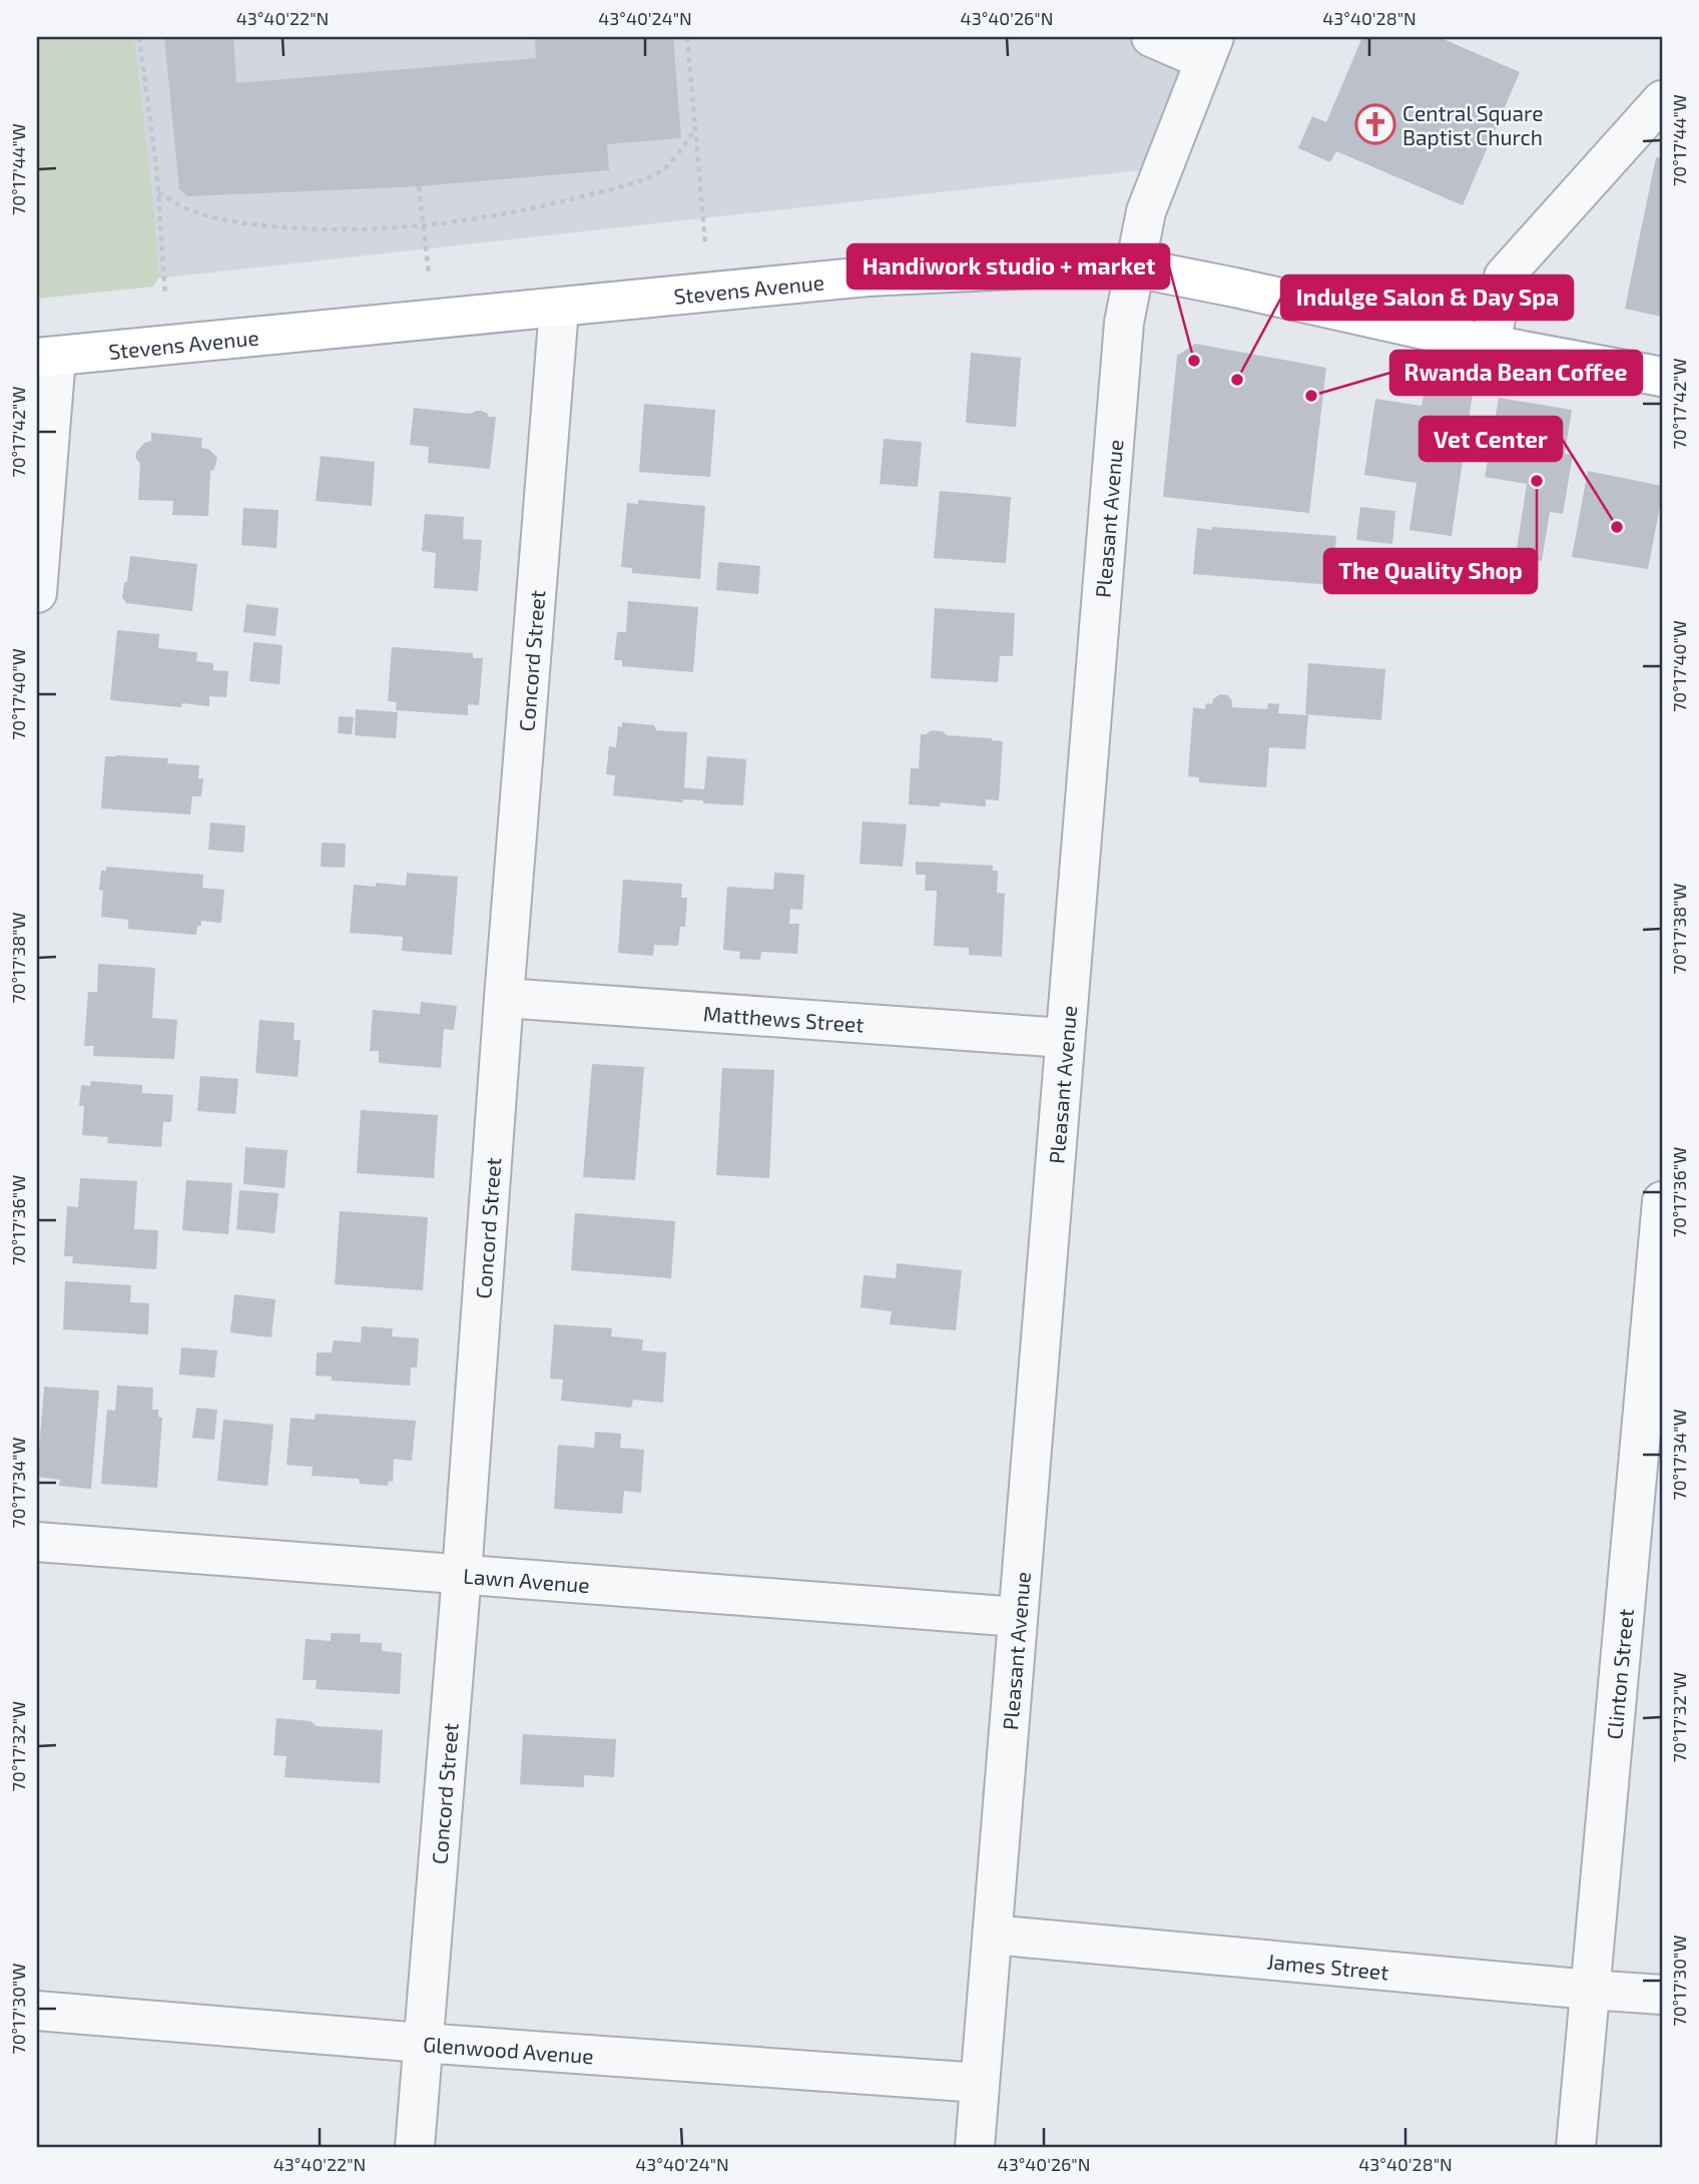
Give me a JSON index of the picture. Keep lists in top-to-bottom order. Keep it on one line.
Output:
{"streets":{"main road":["Stevens Avenue"],"street":["Pleasant Avenue","Concord Street","Matthews Street","Lawn Avenue","Clinton Street","James Street","Glenwood Avenue"]},"crossings":[["Stevens Avenue","Pleasant Avenue"],["Stevens Avenue","Concord Street"],["Pleasant Avenue","Matthews Street"],["Pleasant Avenue","Lawn Avenue"],["Pleasant Avenue","James Street"],["Pleasant Avenue","Glenwood Avenue"],["Concord Street","Matthews Street"],["Concord Street","Lawn Avenue"],["Concord Street","Glenwood Avenue"],["Clinton Street","James Street"]],"places":{"church":["Central Square Baptist Church"],"other":["Handiwork studio + market","Indulge Salon & Day Spa","Rwanda Bean Coffee","The Quality Shop","Vet Center"]},"coordinates":["43°40'22\"N","43°40'24\"N","43°40'26\"N","43°40'28\"N","70°17'44\"W","70°17'42\"W","70°17'40\"W","70°17'38\"W","70°17'36\"W","70°17'34\"W","70°17'32\"W","70°17'30\"W"]}
